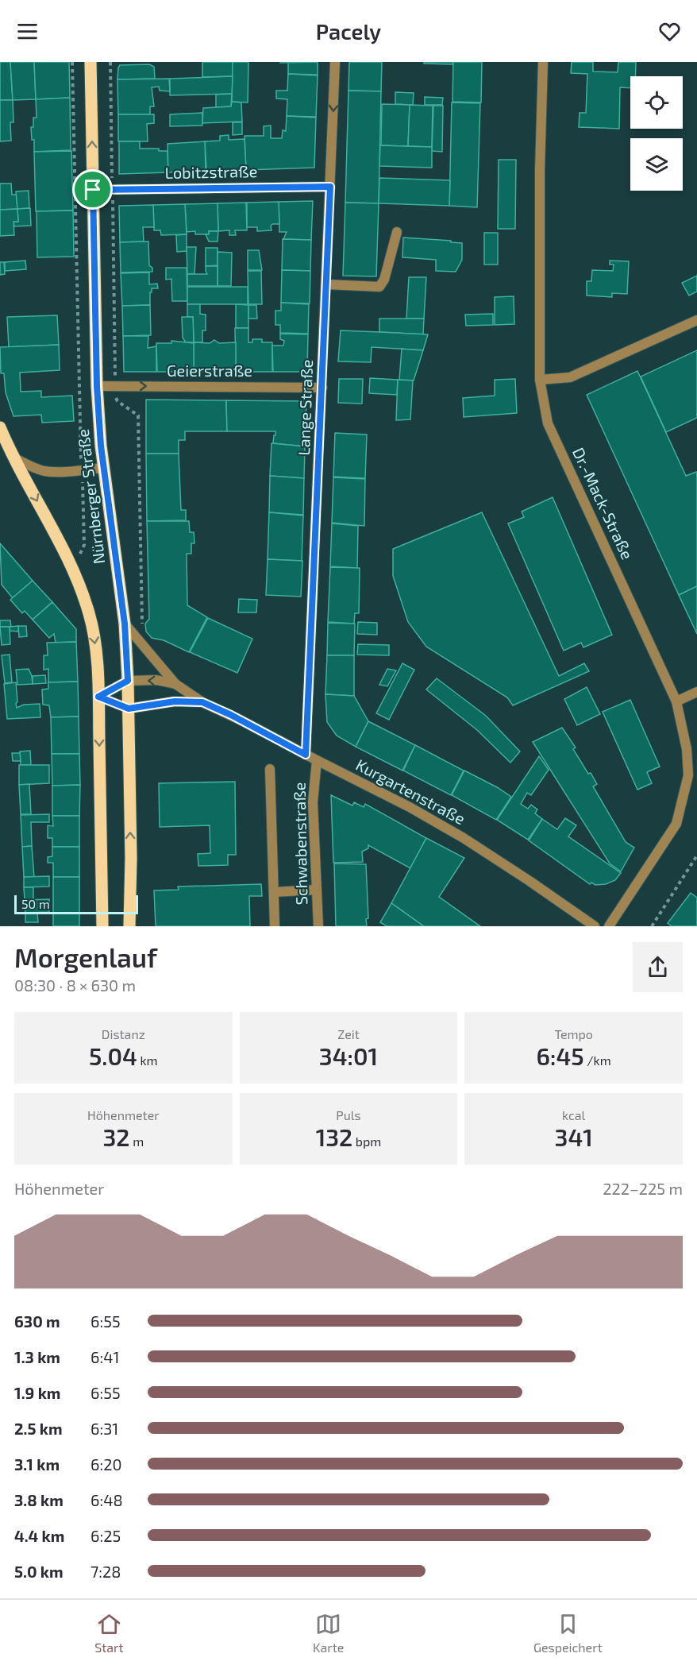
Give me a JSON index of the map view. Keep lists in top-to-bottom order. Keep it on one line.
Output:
{"streets":{"main road":["Nürnberger Straße"],"street":["Lobitzstraße","Geierstraße","Lange Straße","Dr.-Mack-Straße","Kurgartenstraße","Schwabenstraße"]},"crossings":[["Lobitzstraße","Lange Straße"],["Lobitzstraße","Nürnberger Straße"],["Geierstraße","Lange Straße"],["Geierstraße","Nürnberger Straße"],["Lange Straße","Kurgartenstraße"],["Nürnberger Straße","Kurgartenstraße"],["Kurgartenstraße","Schwabenstraße"]],"one_way":["Geierstraße"],"scale_bar":"50 m","page":{"header":"Pacely","scale":"50 m","heading":["Morgenlauf","08:30 · 8 × 630 m"],"stats":[["Distanz","5.04 km"],["Zeit","34:01"],["Tempo","6:45 /km"],["Höhenmeter","32 m"],["Puls","132 bpm"],["kcal","341"]],"chart":["Höhenmeter","222–225 m"],"list":[{"name":"630 m","note":"6:55"},{"name":"1.3 km","note":"6:41"},{"name":"1.9 km","note":"6:55"},{"name":"2.5 km","note":"6:31"},{"name":"3.1 km","note":"6:20"},{"name":"3.8 km","note":"6:48"},{"name":"4.4 km","note":"6:25"},{"name":"5.0 km","note":"7:28"}],"tabs":["Start","Karte","Gespeichert"]}}
